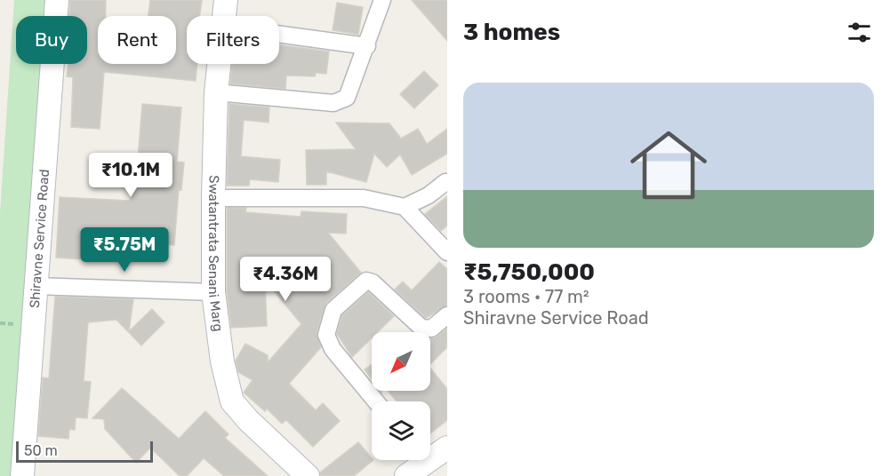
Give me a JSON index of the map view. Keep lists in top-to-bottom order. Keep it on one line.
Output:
{"streets":{"street":["Shiravne Service Road","Swatantrata Senani Marg"]},"scale_bar":"50 m","north":"bottom left","page":{"heading":"3 homes","chip":["Buy","Rent","Filters"],"list":[{"name":"₹5,750,000","note":"3 rooms · 77 m² · Shiravne Service Road"}],"price":["₹10.1M","₹5.75M","₹4.36M"],"scale":"50 m"}}
